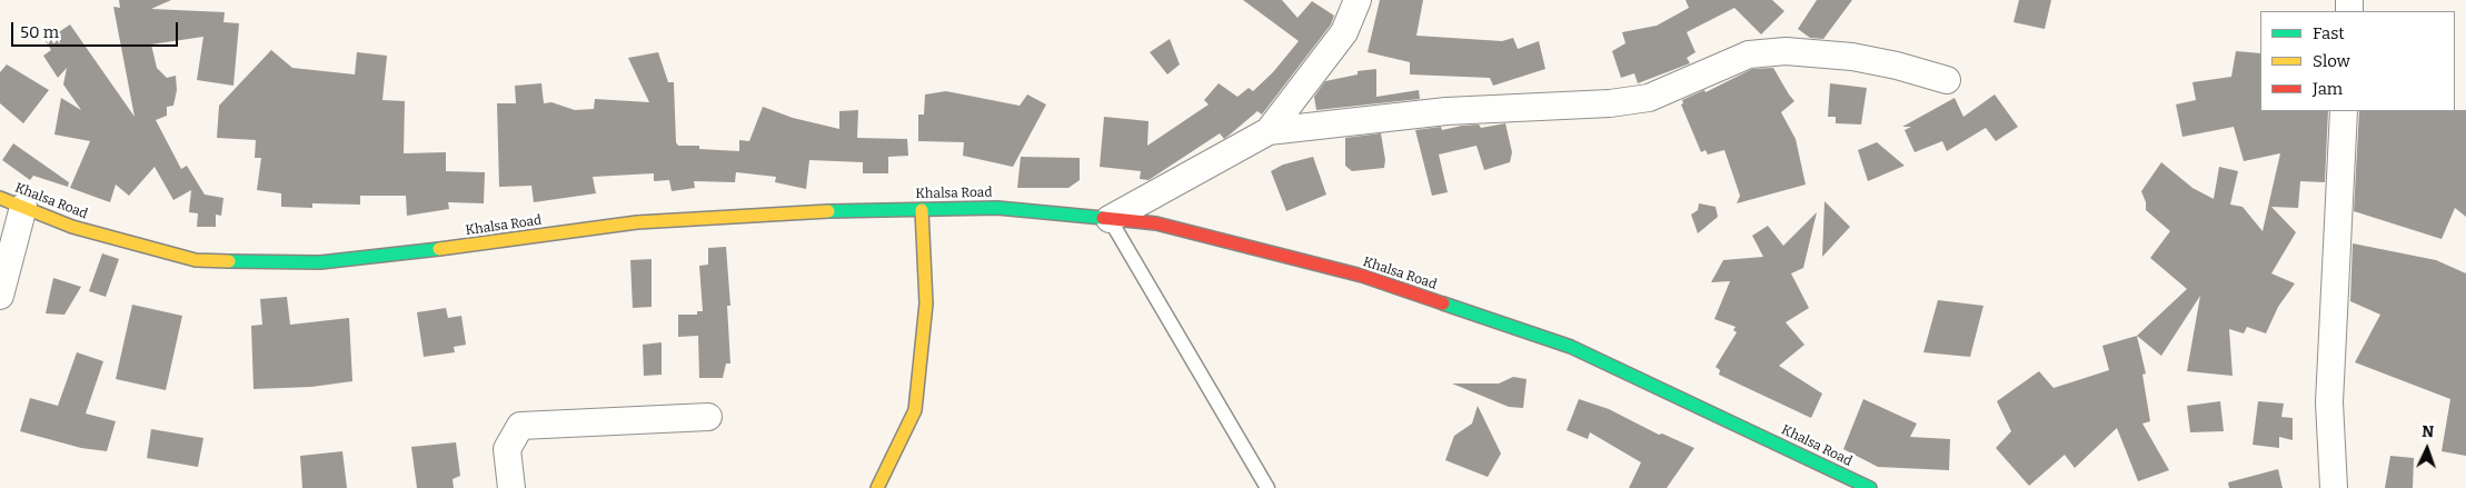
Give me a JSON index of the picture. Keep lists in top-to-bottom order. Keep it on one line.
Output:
{"streets":{"main road":["Khalsa Road"]},"legend":["Fast","Slow","Jam"],"scale_bar":"50 m","north":"top"}
